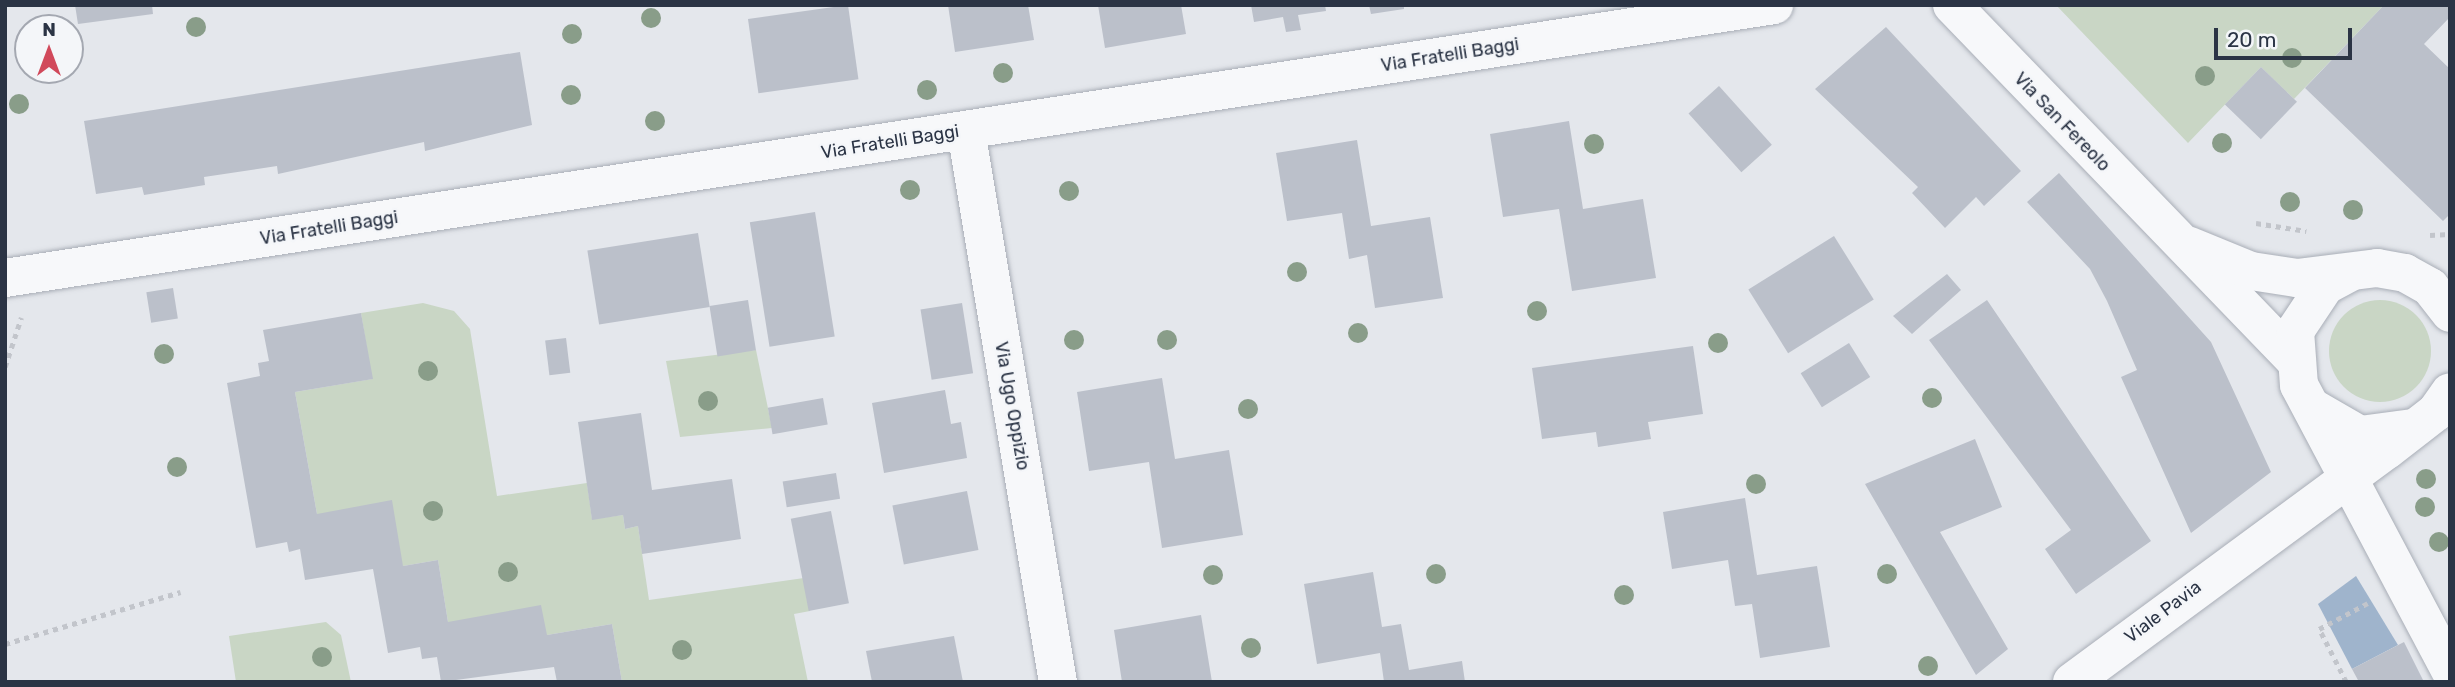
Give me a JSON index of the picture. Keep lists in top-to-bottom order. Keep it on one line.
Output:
{"streets":{"street":["Via Fratelli Baggi","Via San Fereolo","Via Ugo Oppizio","Viale Pavia"]},"crossings":[["Via Fratelli Baggi","Via Ugo Oppizio"],["Via San Fereolo","Viale Pavia"]],"scale_bar":"20 m","north":"top"}
